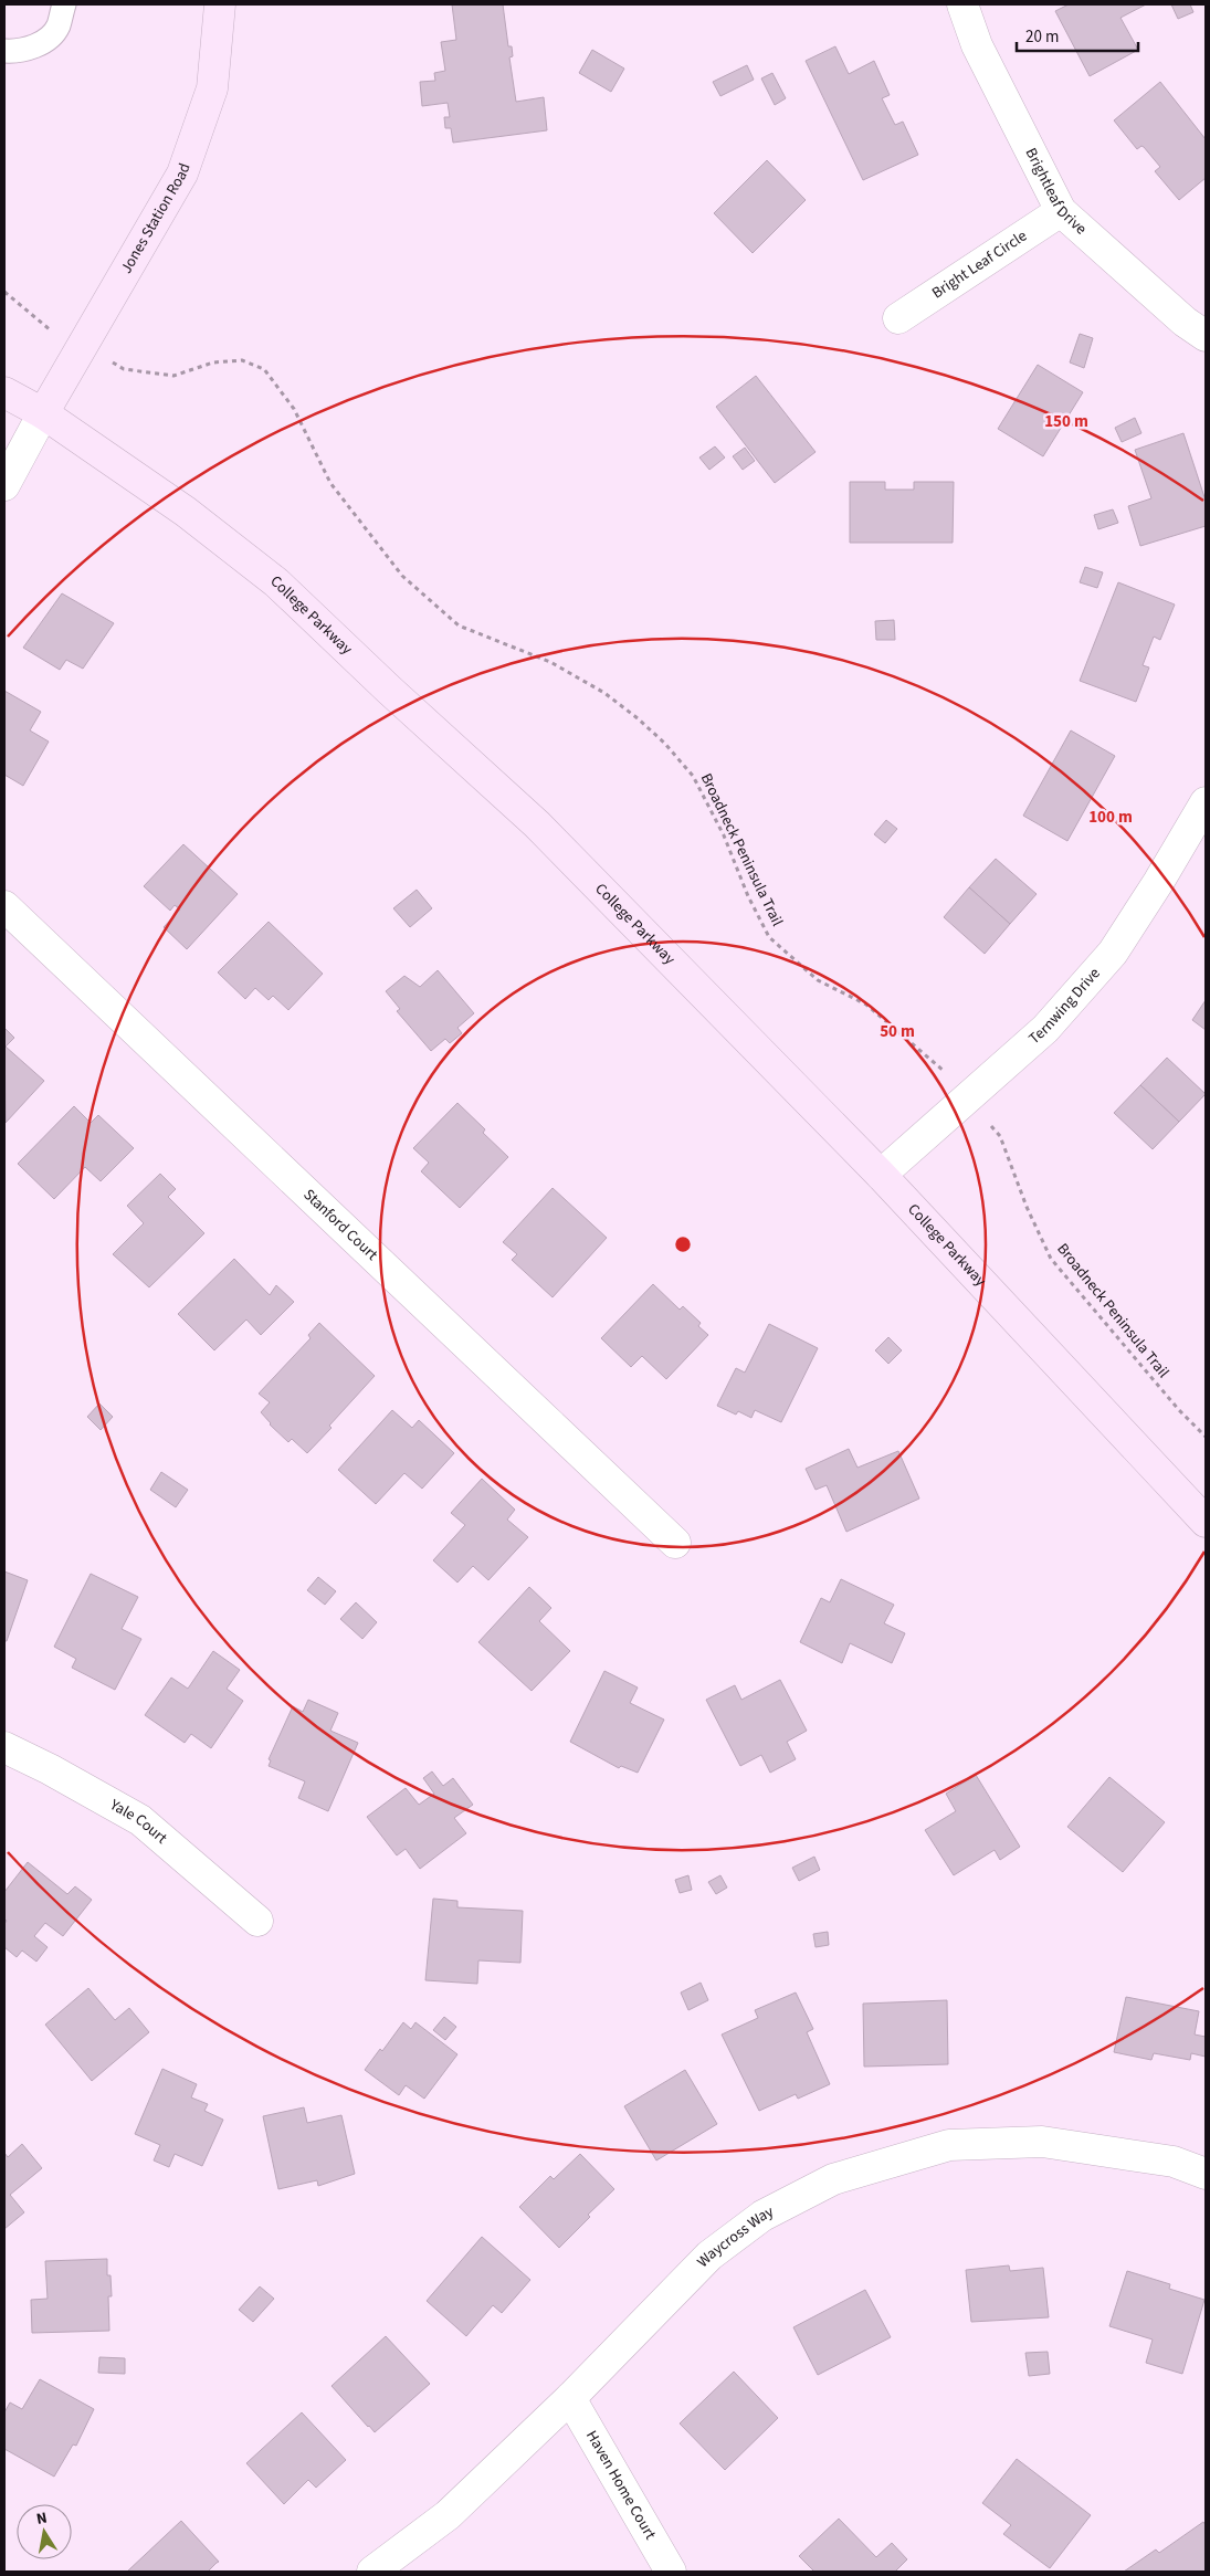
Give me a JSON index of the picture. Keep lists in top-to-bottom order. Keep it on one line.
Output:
{"streets":{"main road":["Jones Station Road","College Parkway"],"street":["Brightleaf Drive","Bright Leaf Circle","Ternwing Drive","Stanford Court","Yale Court","Waycross Way","Haven Home Court"],"path":["Broadneck Peninsula Trail"]},"crossings":[["Brightleaf Drive","Bright Leaf Circle"],["Jones Station Road","College Parkway"],["College Parkway","Ternwing Drive"],["Waycross Way","Haven Home Court"]],"scale_bar":"20 m","north":"top","rings":["150 m","100 m","50 m"]}
